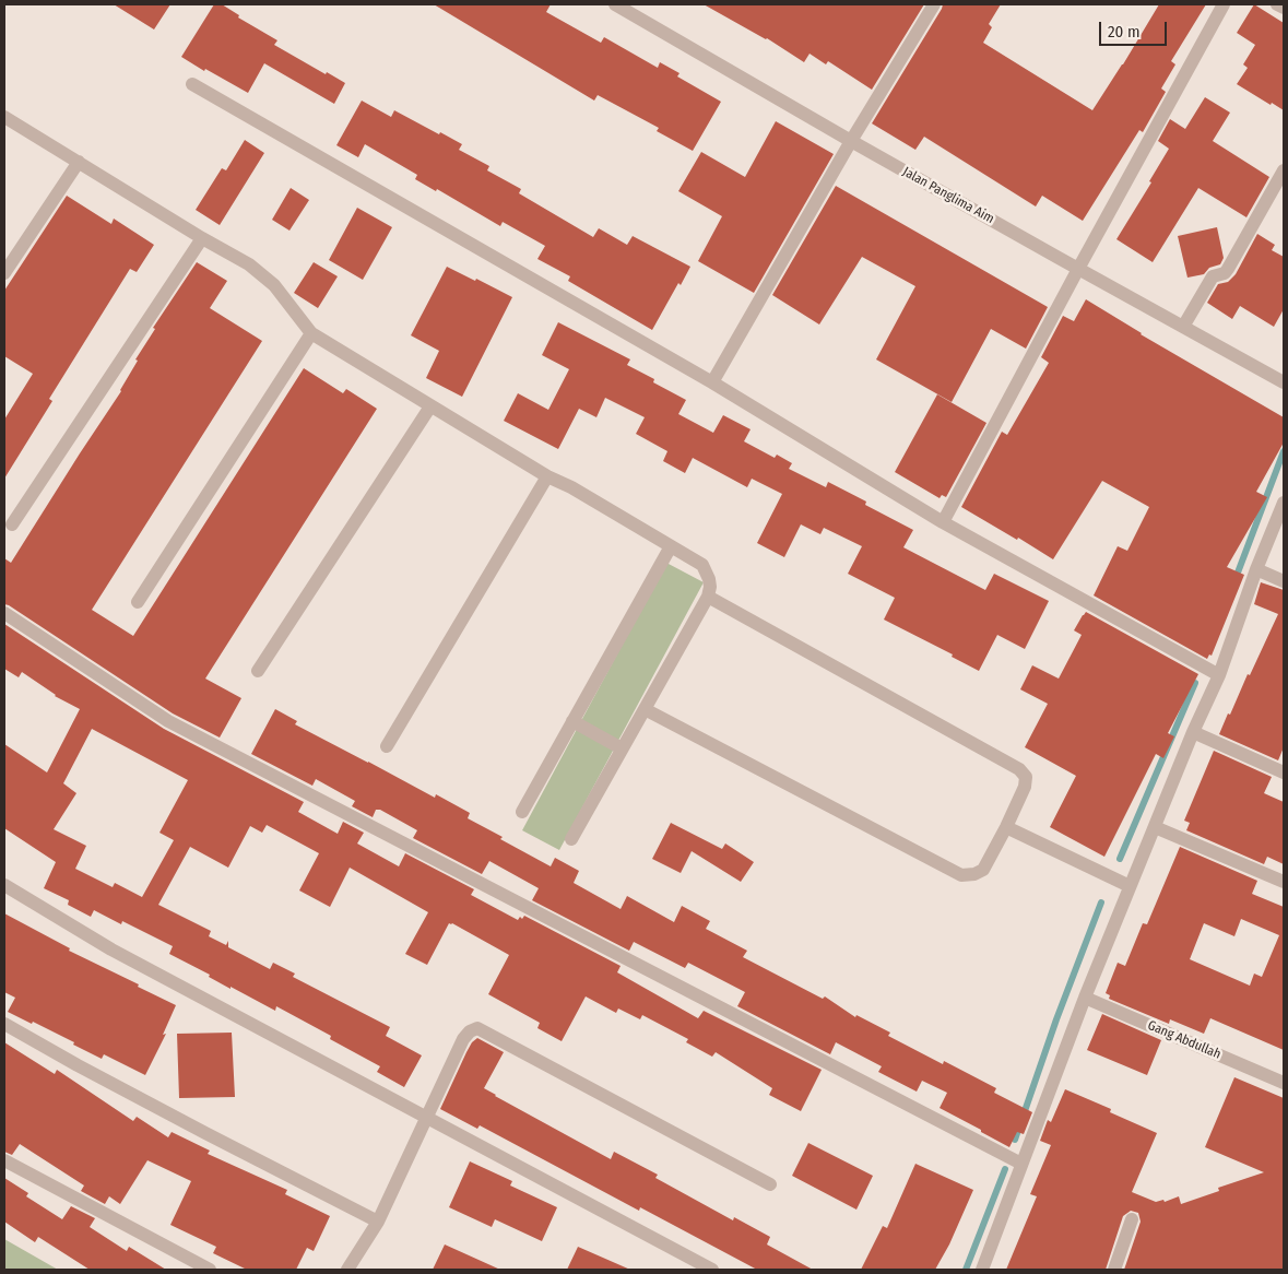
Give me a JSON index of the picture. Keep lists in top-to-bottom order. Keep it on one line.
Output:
{"streets":{"street":["Jalan Panglima Aim","Gang Abdullah"]},"scale_bar":"20 m"}
